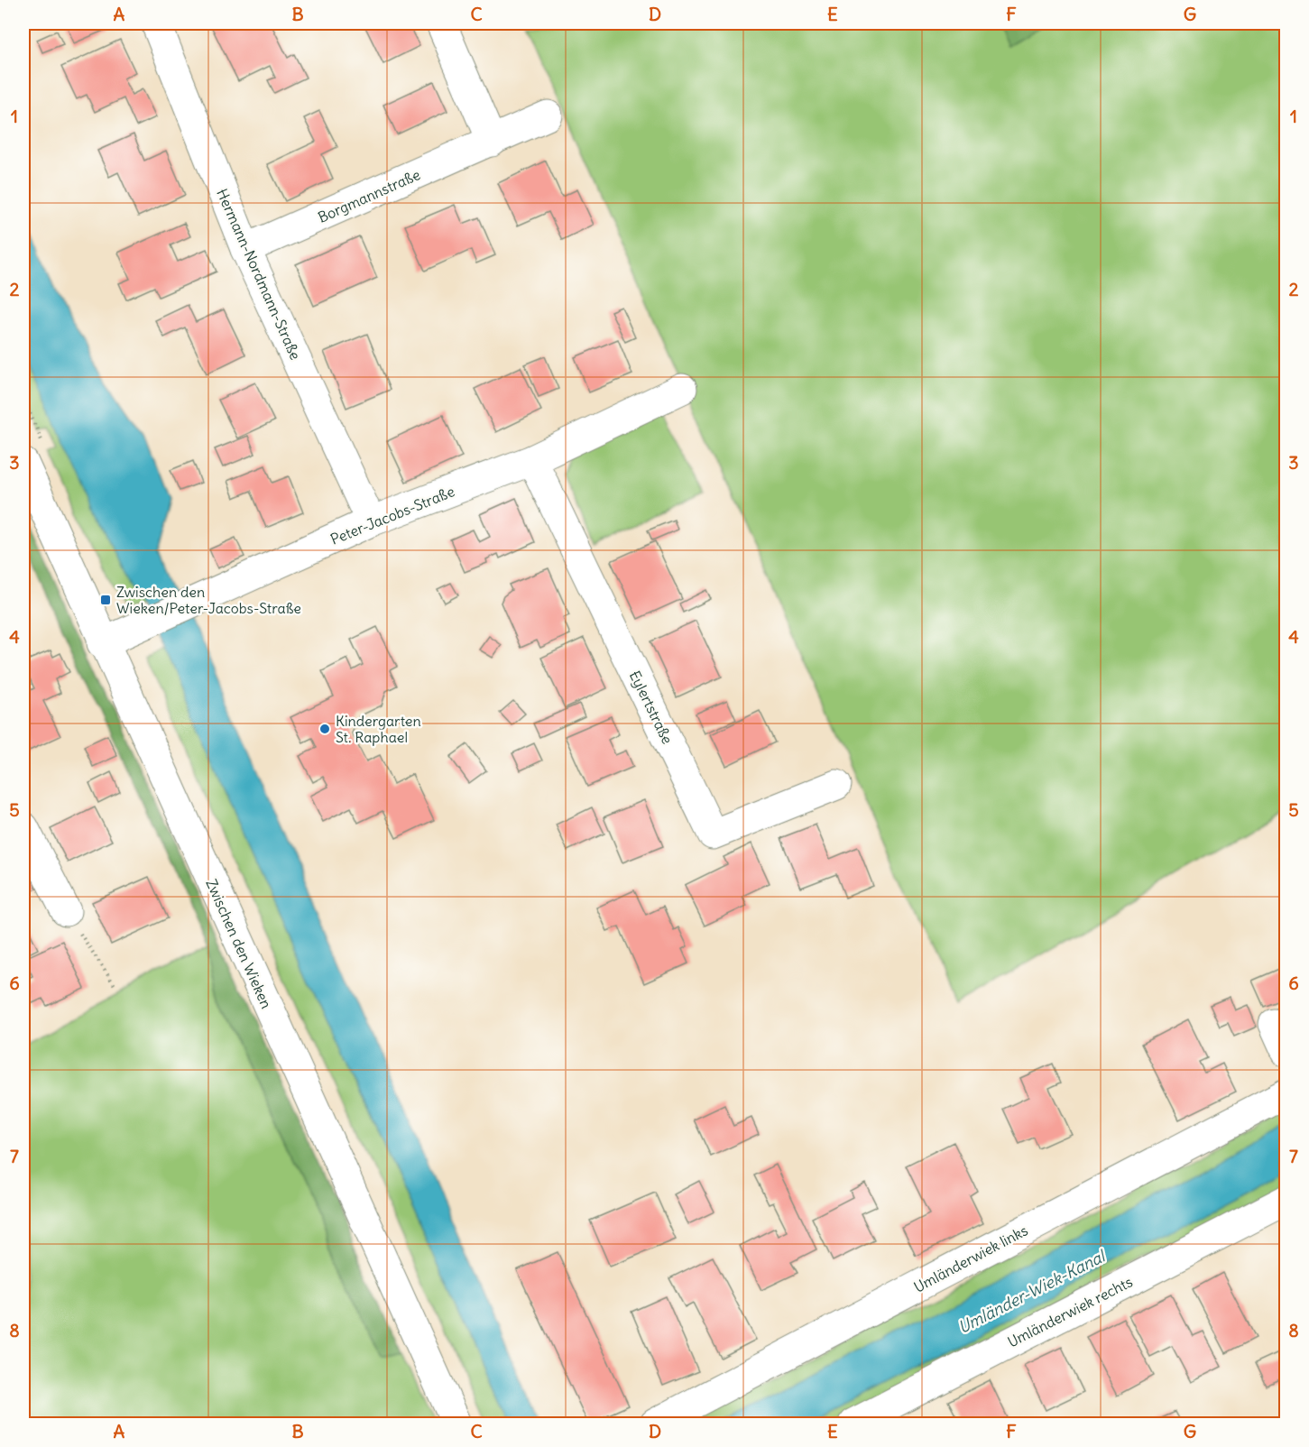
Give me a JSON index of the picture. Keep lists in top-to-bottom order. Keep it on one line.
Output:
{"streets":{"street":["Borgmannstraße","Hermann-Nordmann-Straße","Peter-Jacobs-Straße","Eylertstraße","Zwischen den Wieken","Umländerwiek links","Umländerwiek rechts"]},"crossings":[["Borgmannstraße","Hermann-Nordmann-Straße"],["Hermann-Nordmann-Straße","Peter-Jacobs-Straße"],["Peter-Jacobs-Straße","Eylertstraße"],["Peter-Jacobs-Straße","Zwischen den Wieken"]],"water":["Umländer-Wiek-Kanal"],"places":{"transit":["Zwischen den Wieken/Peter-Jacobs-Straße"],"other":["Kindergarten St. Raphael"]},"grid":{"columns":["A","B","C","D","E","F","G"],"rows":["1","2","3","4","5","6","7","8"]}}
